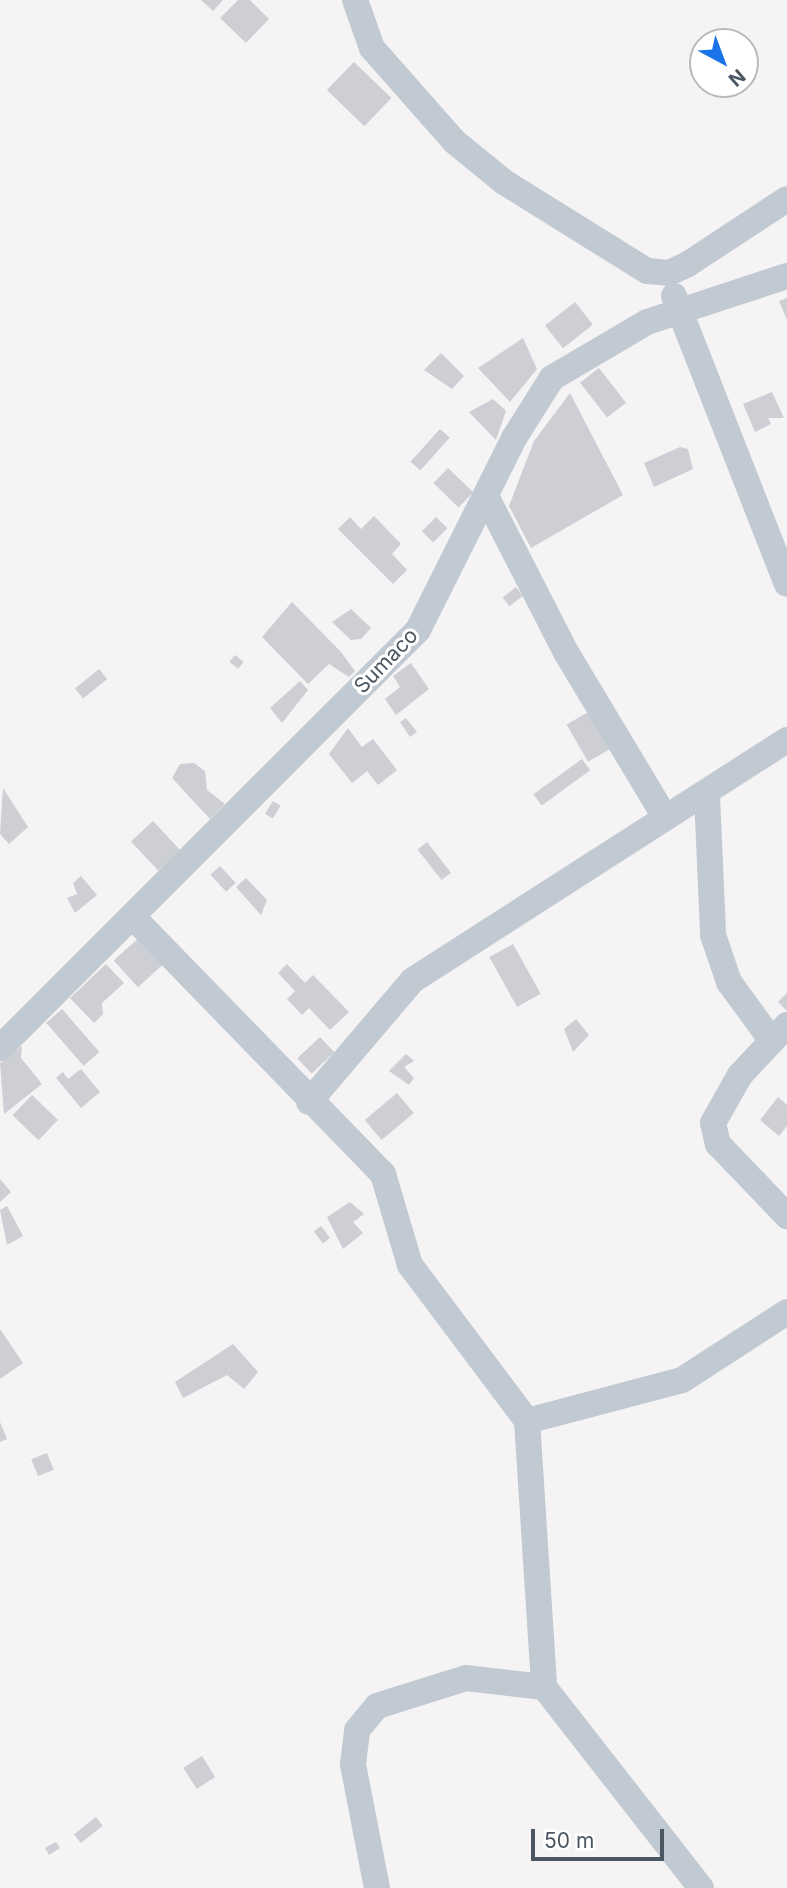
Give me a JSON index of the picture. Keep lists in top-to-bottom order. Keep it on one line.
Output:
{"streets":{"street":["Sumaco"]},"scale_bar":"50 m","north":"bottom right"}
